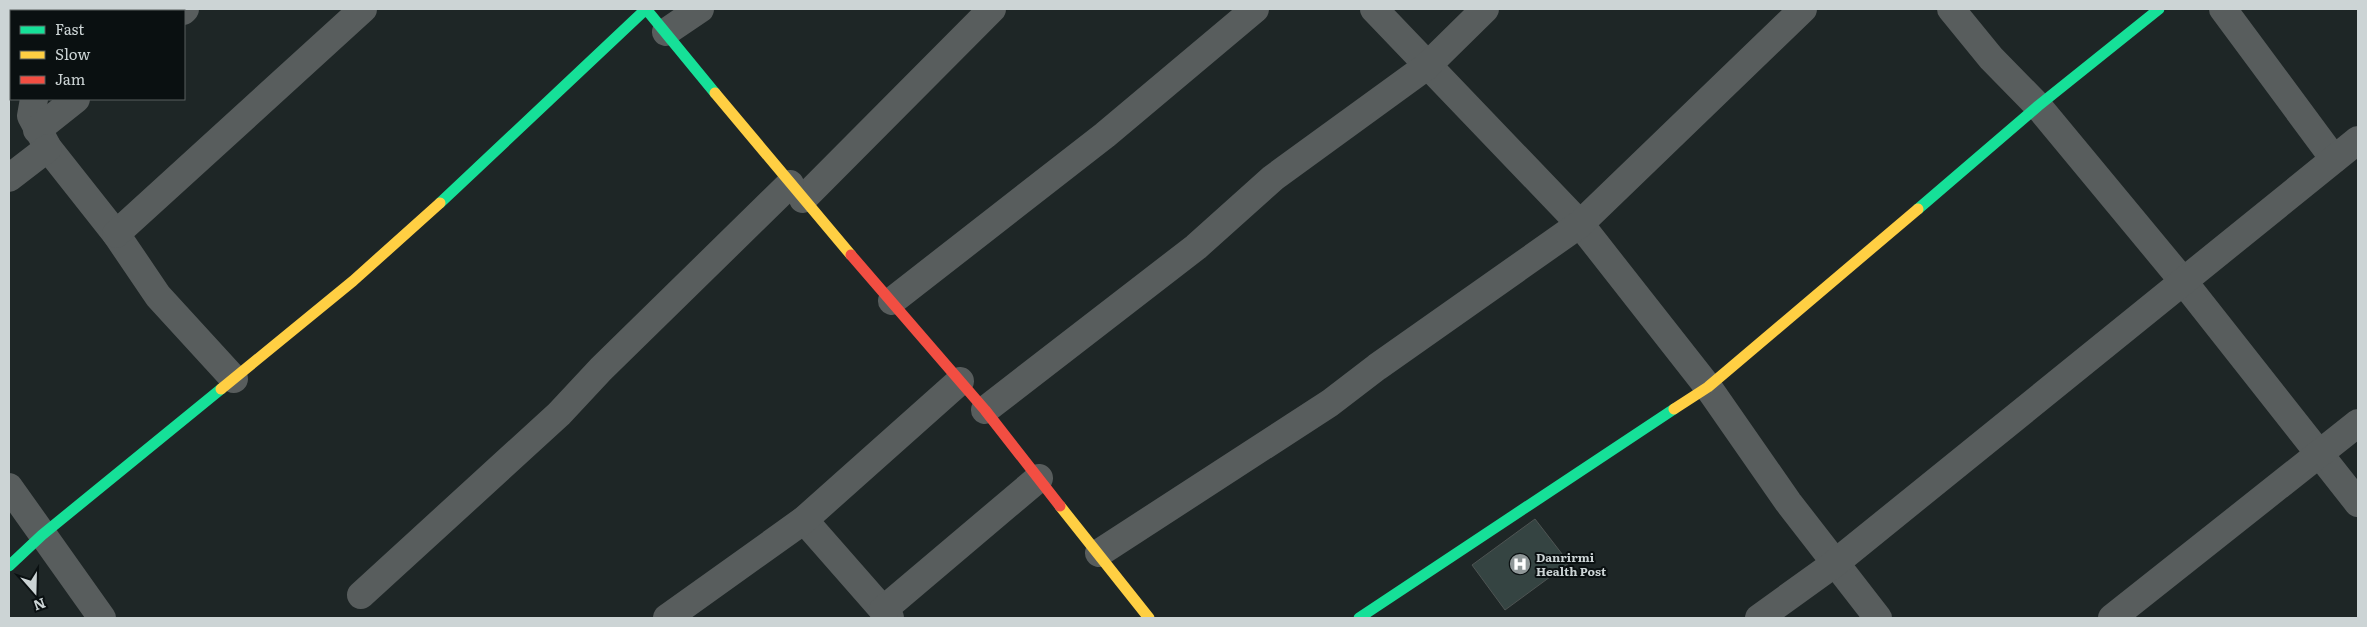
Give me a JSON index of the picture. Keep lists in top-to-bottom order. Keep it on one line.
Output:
{"places":{"hospital":["Danrirmi Health Post"]},"legend":["Fast","Slow","Jam"],"north":"bottom"}
